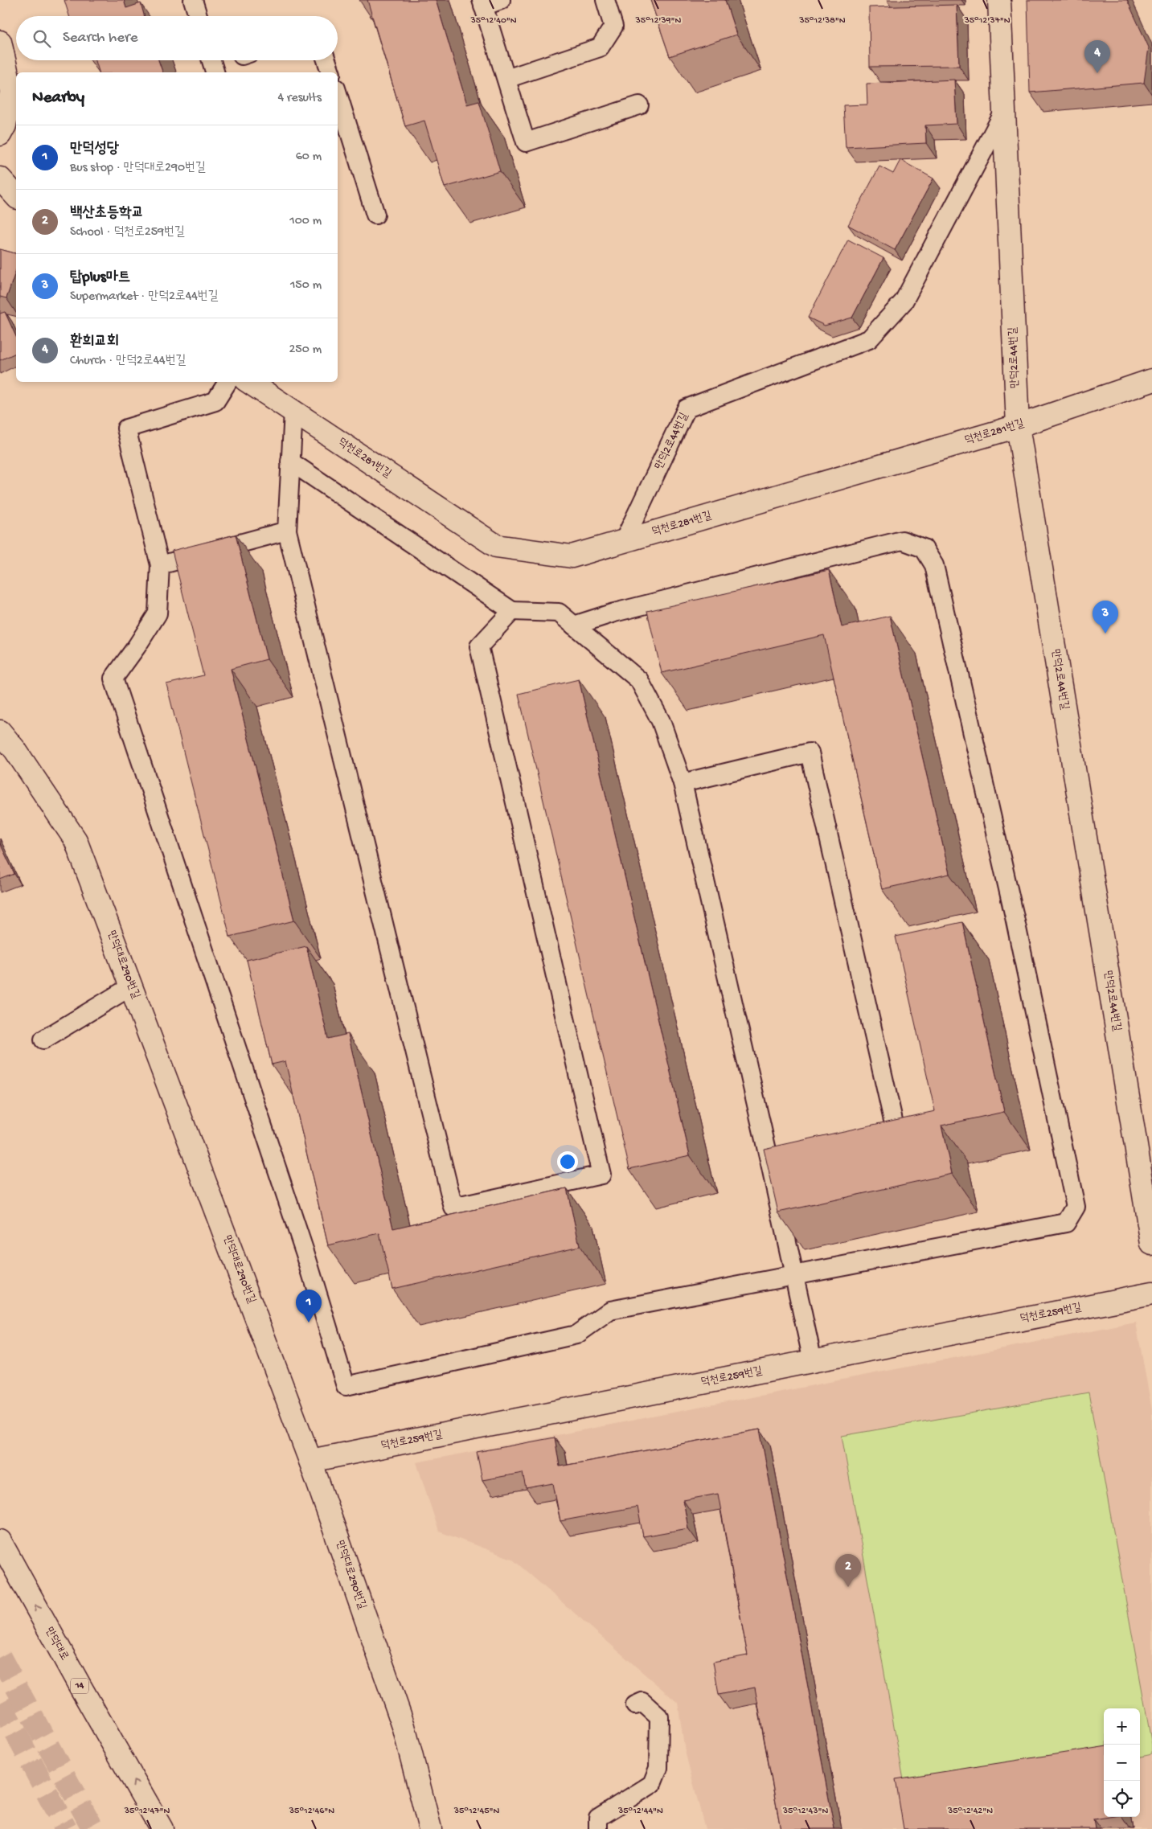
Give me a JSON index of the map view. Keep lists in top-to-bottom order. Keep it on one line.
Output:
{"streets":{"street":["만덕2로44번길","덕천로281번길","만덕대로290번길","덕천로259번길","만덕대로","14"]},"crossings":[["만덕2로44번길","덕천로281번길"],["만덕대로290번길","덕천로259번길"]],"one_way":["만덕대로"],"page":{"search":"Search here","pins":["4","3","1","2"],"heading":["Nearby","4 results"],"list":[{"mark":"1","name":"만덕성당","note":"Bus stop · 만덕대로290번길","value":"60 m"},{"mark":"2","name":"백산초등학교","note":"School · 덕천로259번길","value":"100 m"},{"mark":"3","name":"탑plus마트","note":"Supermarket · 만덕2로44번길","value":"150 m"},{"mark":"4","name":"환희교회","note":"Church · 만덕2로44번길","value":"250 m"}],"map_buttons":["+","−"]},"coordinates":["35°12'40\"N","35°12'39\"N","35°12'38\"N","35°12'37\"N","35°12'47\"N","35°12'46\"N","35°12'45\"N","35°12'44\"N","35°12'43\"N","35°12'42\"N"]}
